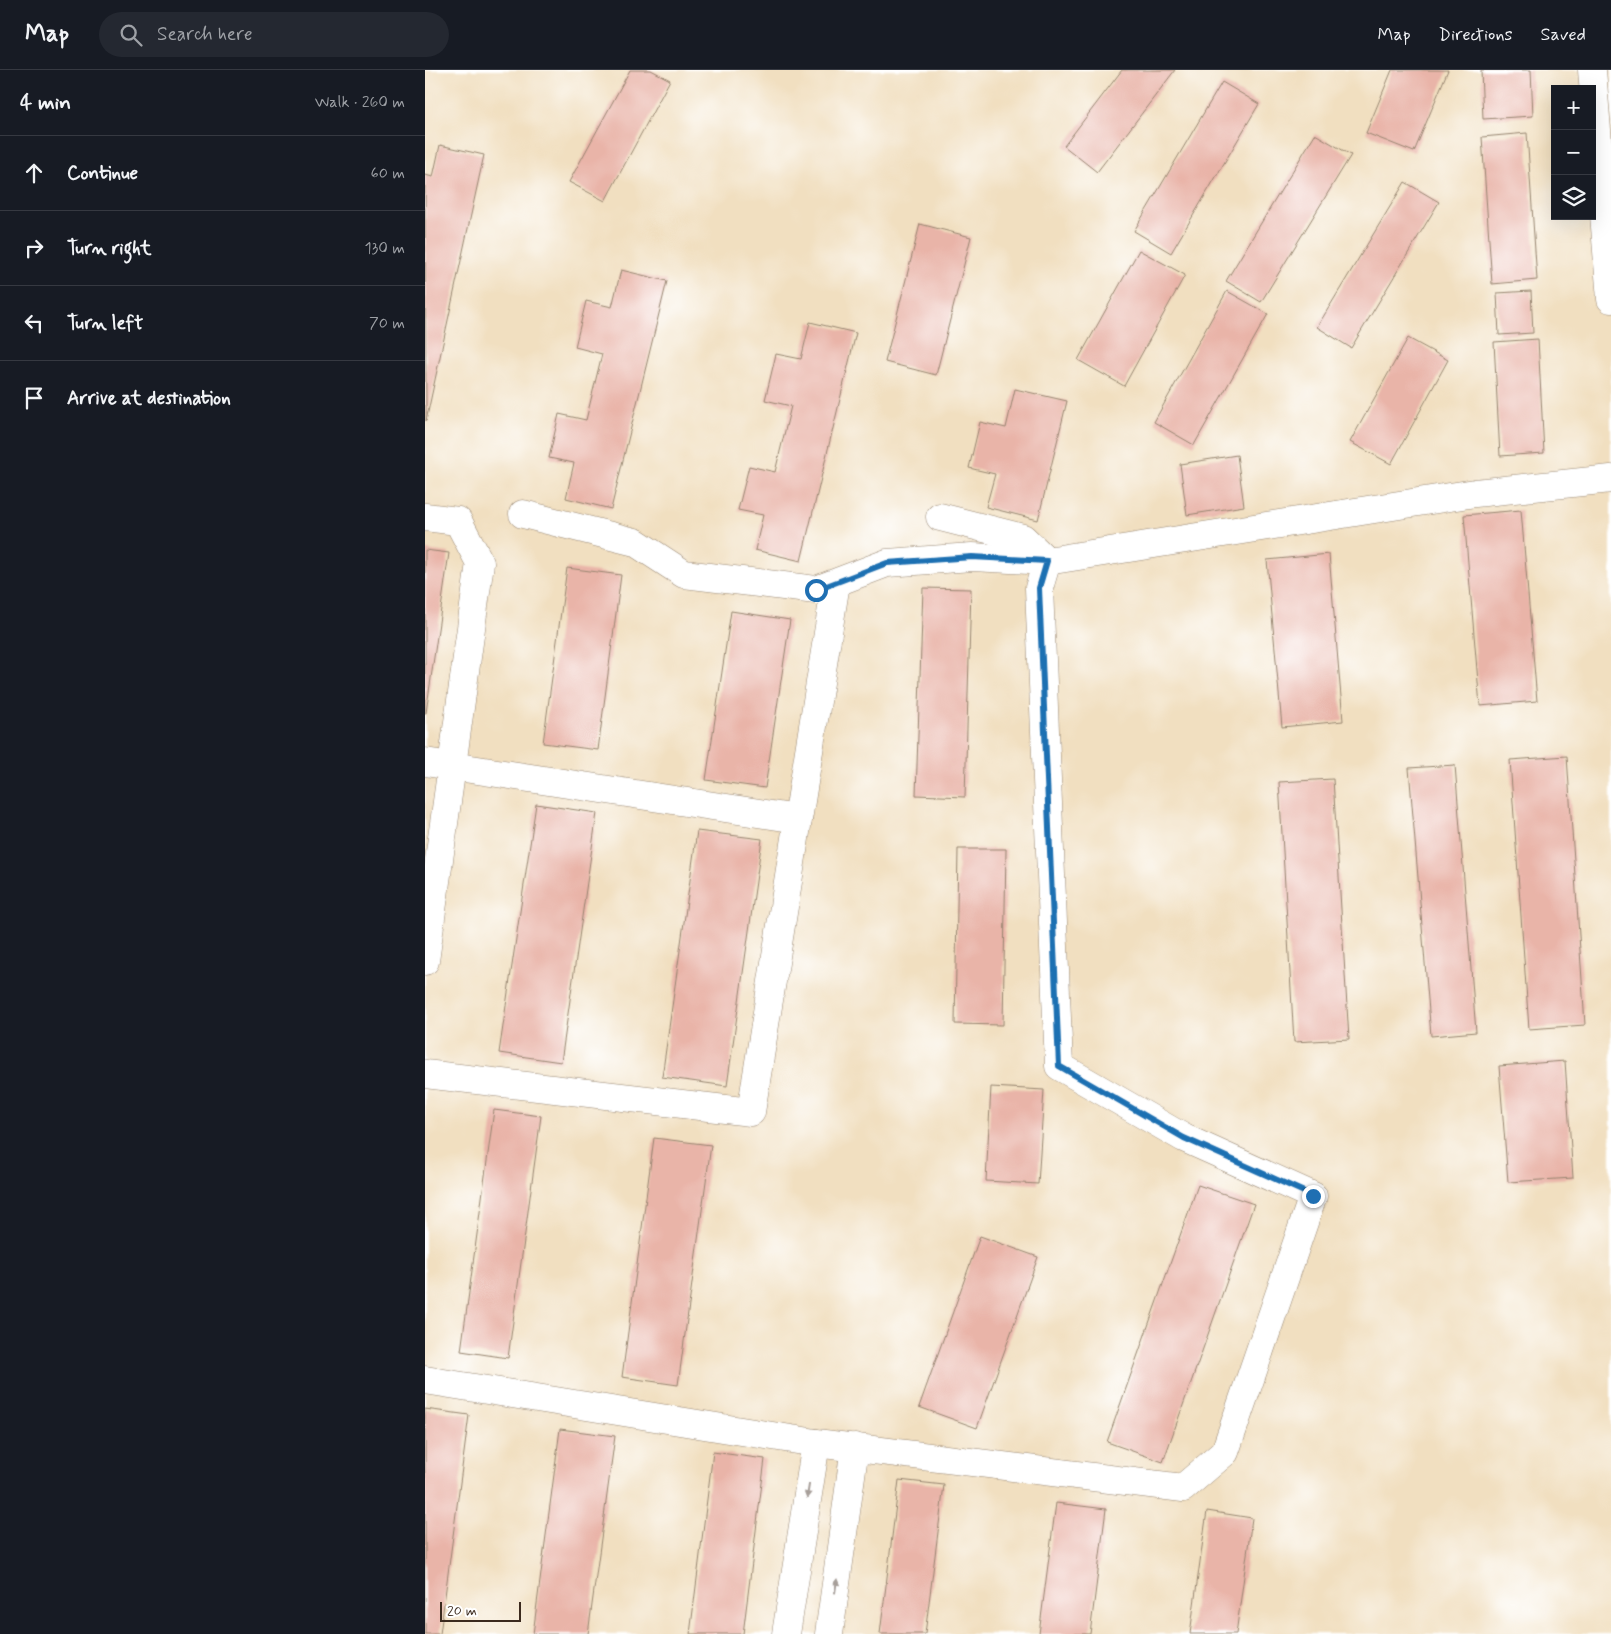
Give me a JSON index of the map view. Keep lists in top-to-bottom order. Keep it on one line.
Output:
{"scale_bar":"20 m","page":{"header":"Map","search":"Search here","nav":["Map","Directions","Saved"],"heading":["4 min","Walk · 260 m"],"map_buttons":["+","−"],"list":[["Continue","60 m"],["Turn right","130 m"],["Turn left","70 m"],"Arrive at destination"],"scale":"20 m"}}
